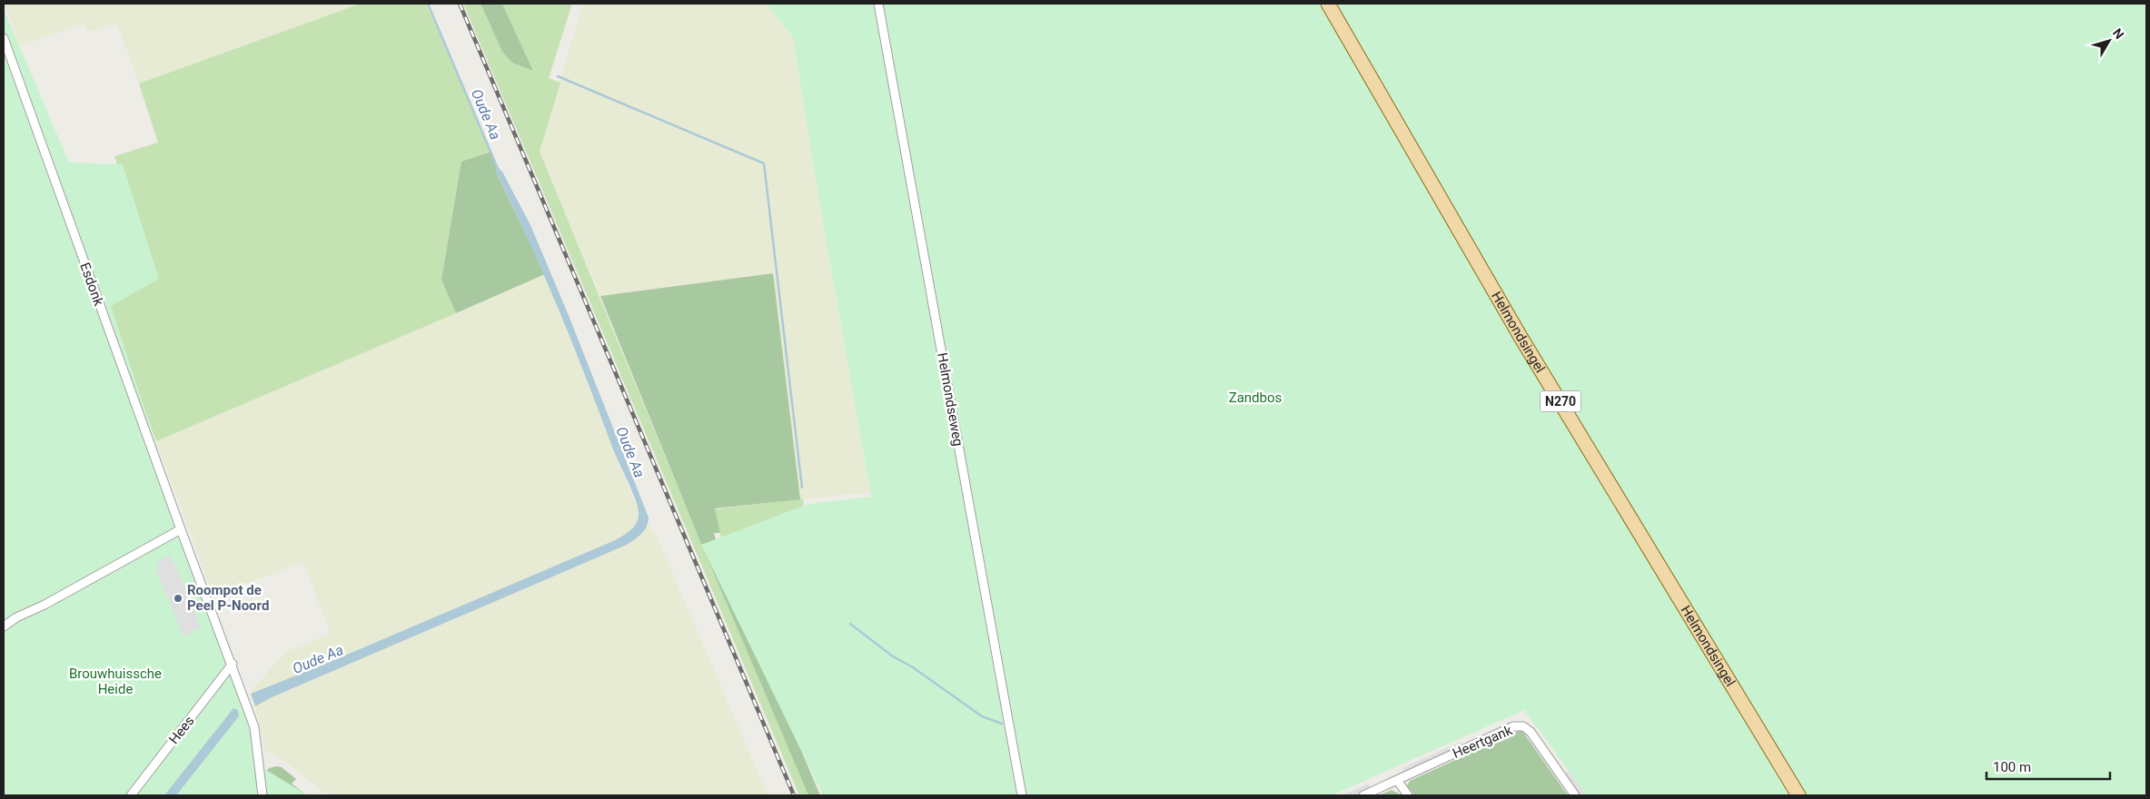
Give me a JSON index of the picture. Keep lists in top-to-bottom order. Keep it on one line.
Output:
{"streets":{"main road":["Helmondsingel","N270"],"street":["Esdonk","Helmondseweg","Hees","Heertgank"]},"water":["Oude Aa"],"parks":["Zandbos","Brouwhuissche Heide"],"places":["Roompot de Peel P-Noord"],"scale_bar":"100 m","north":"top right"}
